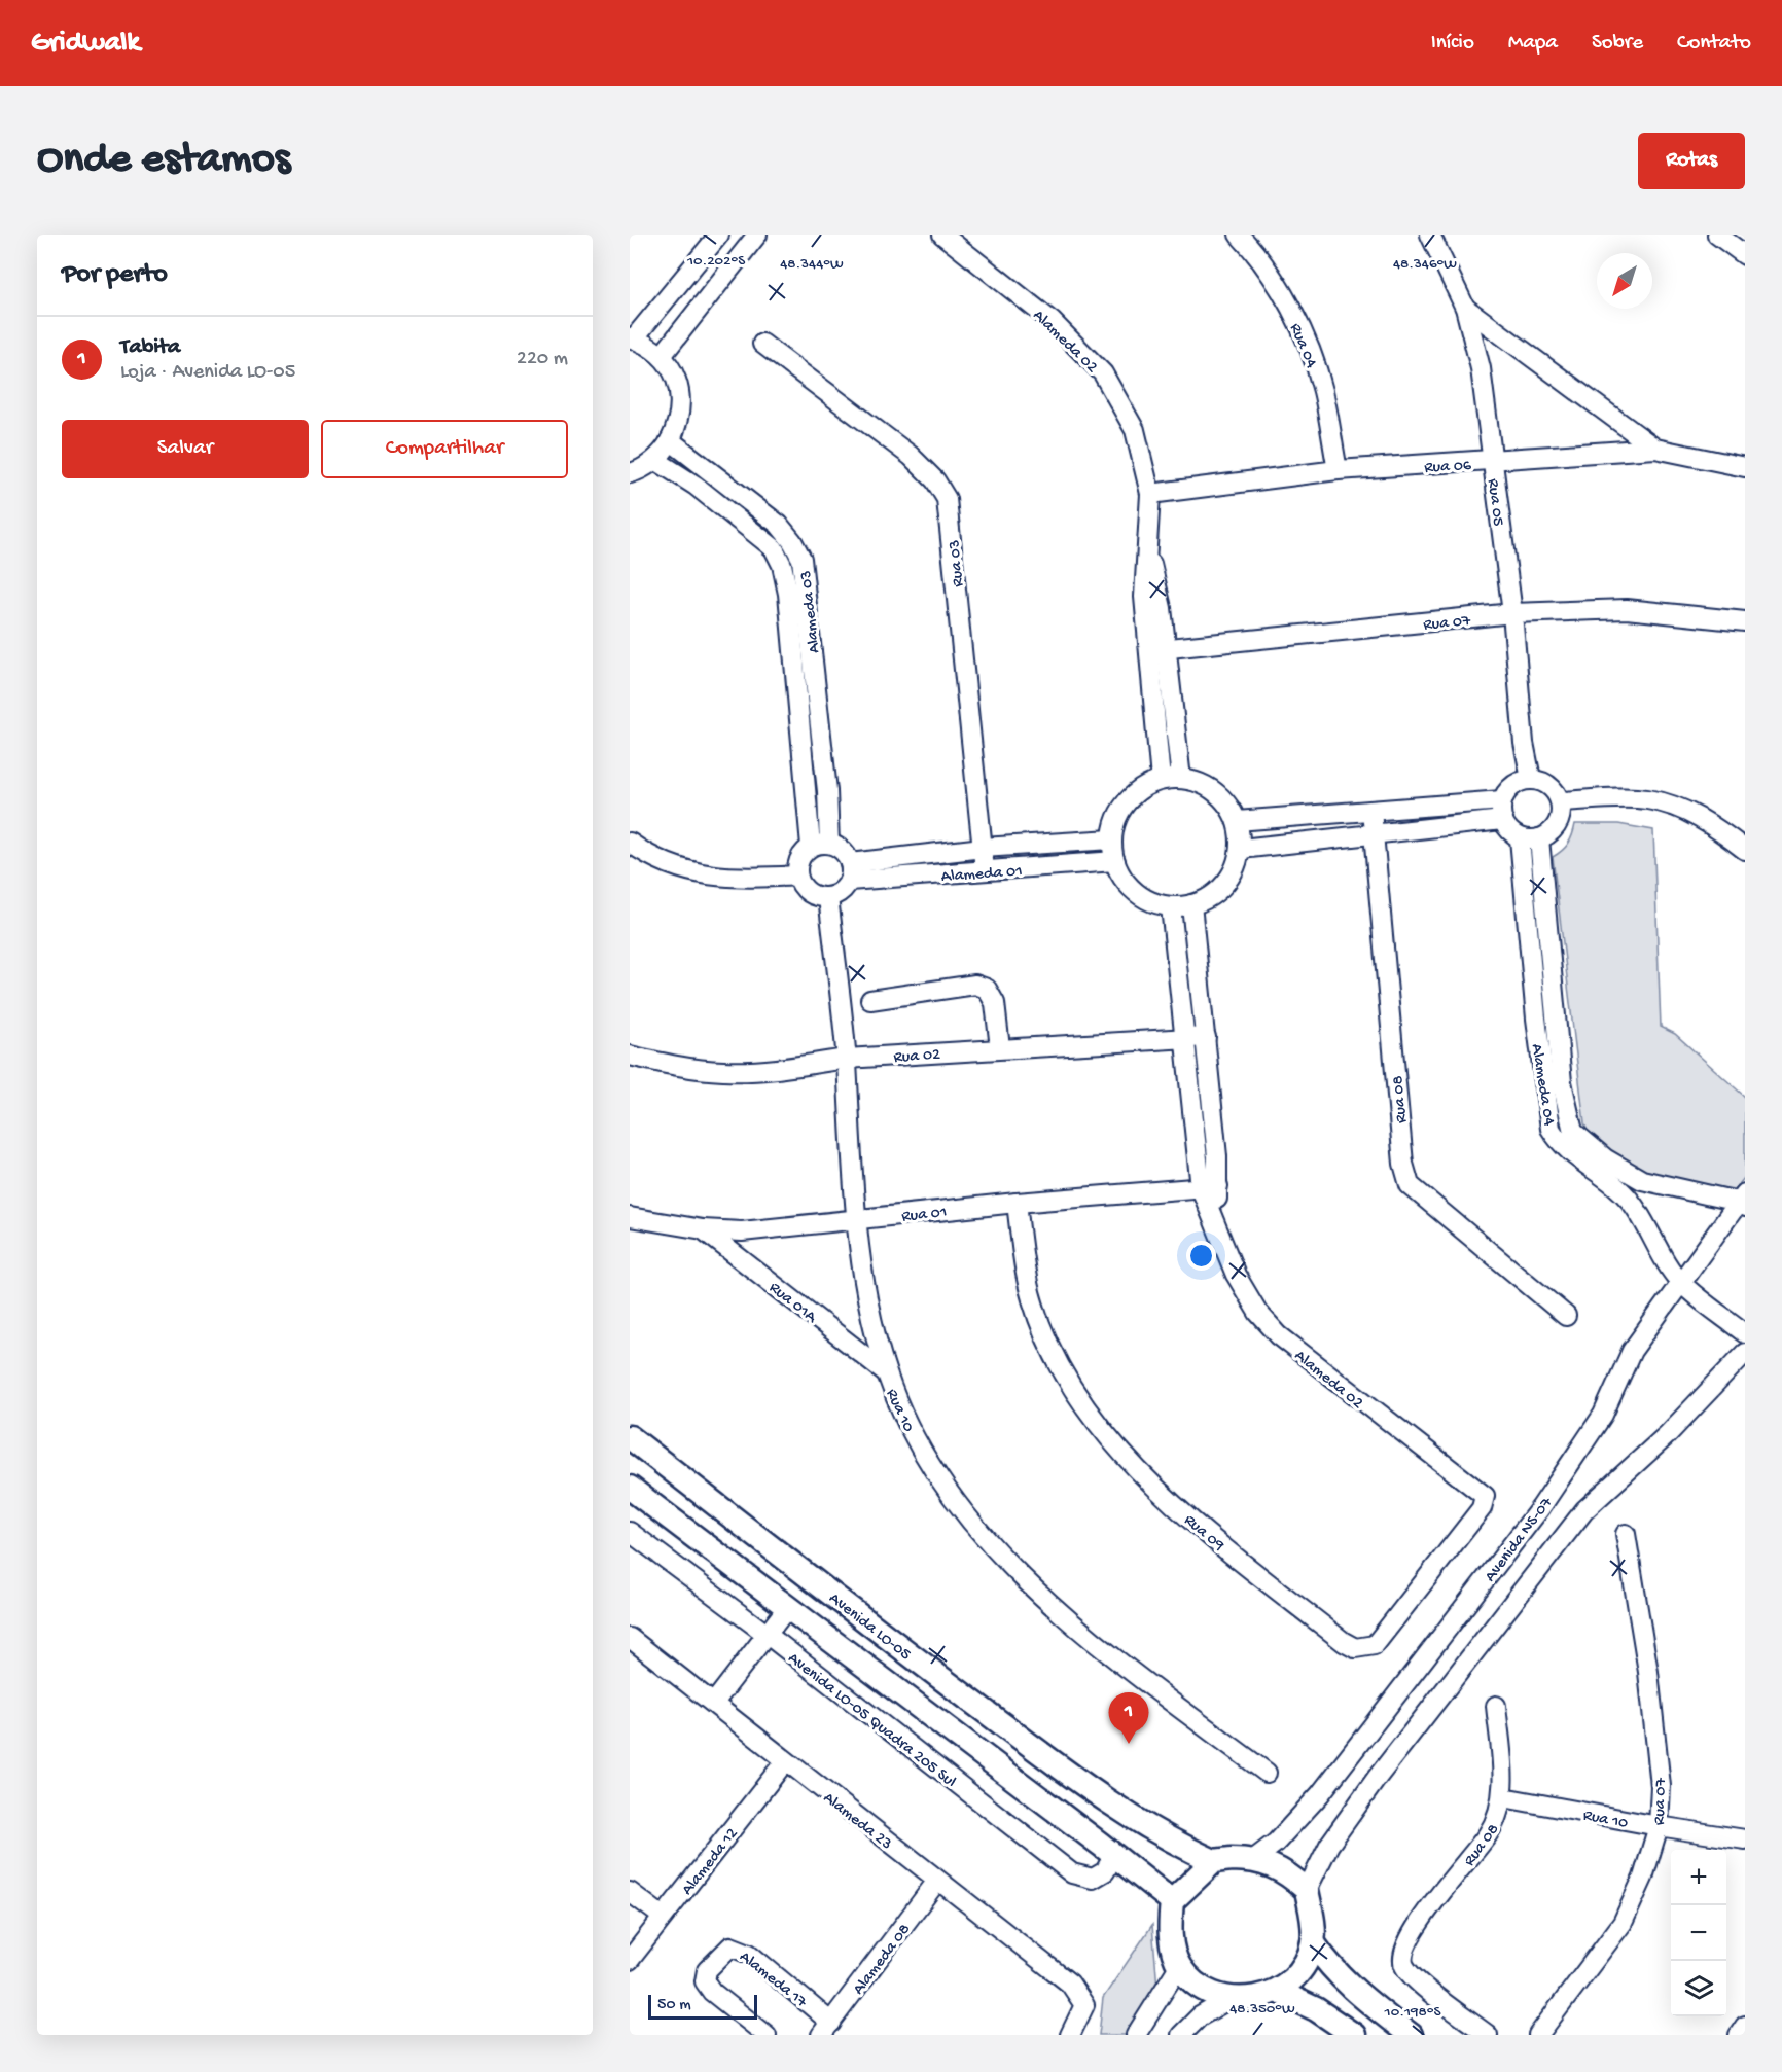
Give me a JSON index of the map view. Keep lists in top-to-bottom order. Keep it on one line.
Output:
{"streets":{"main road":["Avenida LO-05"],"street":["Alameda 02","Rua 04","Rua 06","Rua 05","Rua 03","Alameda 03","Rua 07","Alameda 01","Rua 02","Alameda 04","Rua 08","Rua 01","Rua 01A","Rua 10","Rua 09","Avenida NS-07","Avenida LO-05 Quadra 205 Sul","Alameda 23","Alameda 12","Alameda 08","Alameda 17"]},"crossings":[["Alameda 02","Rua 06"],["Alameda 02","Rua 07"],["Alameda 02","Alameda 01"],["Alameda 02","Rua 02"],["Alameda 02","Rua 01"],["Alameda 02","Rua 09"],["Rua 04","Rua 06"],["Rua 06","Rua 05"],["Rua 05","Rua 07"],["Rua 05","Alameda 04"],["Rua 03","Alameda 01"],["Alameda 03","Alameda 01"],["Alameda 03","Rua 10"],["Rua 07","Rua 10"],["Alameda 01","Rua 10"],["Rua 02","Rua 10"],["Alameda 04","Avenida NS-07"],["Rua 08","Rua 10"],["Rua 01","Rua 01A"],["Rua 01","Rua 10"],["Rua 01","Rua 09"],["Rua 01A","Rua 10"],["Avenida NS-07","Avenida LO-05"],["Alameda 23","Alameda 12"],["Alameda 23","Alameda 08"],["Alameda 08","Alameda 17"]],"scale_bar":"50 m","north":"bottom left","page":{"header":"Gridwalk","nav":["Início","Mapa","Sobre","Contato"],"buttons":["Rotas",["Salvar","Compartilhar"]],"title":"Onde estamos","heading":"Por perto","list":[{"mark":"1","name":"Tabita","note":"Loja · Avenida LO-05","value":"220 m"}],"pins":"1","map_buttons":["+","−"],"scale":"50 m"},"coordinates":["10.202°S","48.344°W","48.346°W","48.350°W","10.198°S"]}
